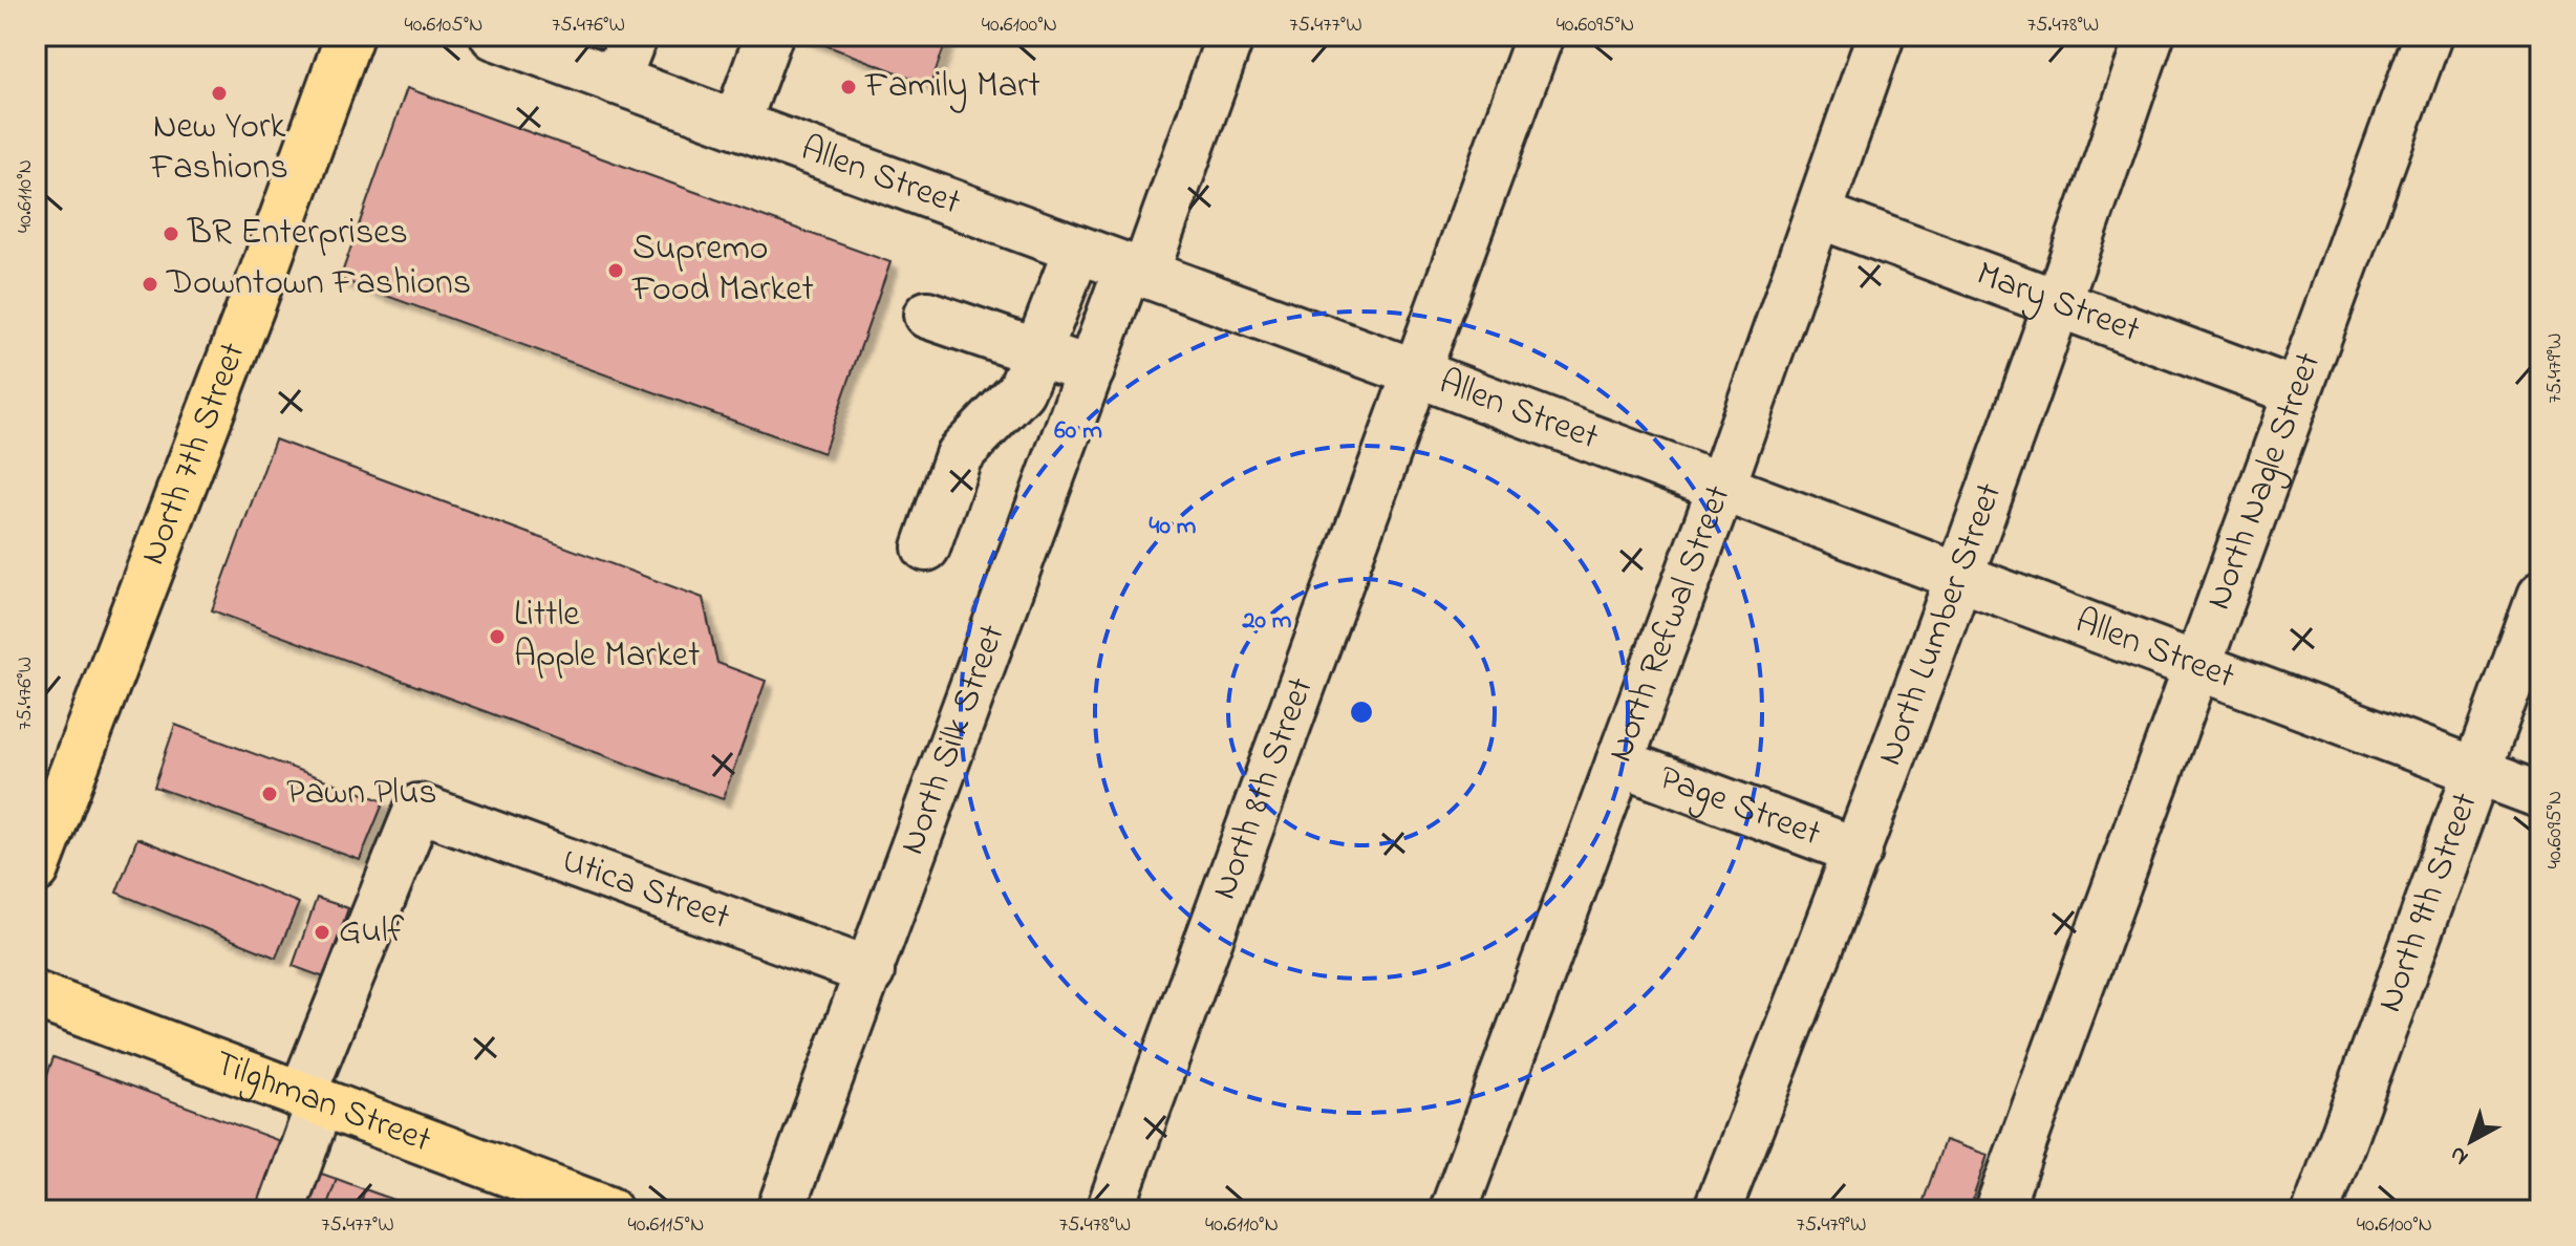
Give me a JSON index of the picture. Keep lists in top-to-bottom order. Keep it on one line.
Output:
{"streets":{"main road":["North 7th Street","Tilghman Street"],"street":["Allen Street","Mary Street","North Nagle Street","North Refwal Street","North Lumber Street","North Silk Street","North 8th Street","Page Street","Utica Street","North 9th Street"]},"crossings":[["Allen Street","North Nagle Street"],["Allen Street","North Refwal Street"],["Allen Street","North Lumber Street"],["Allen Street","North Silk Street"],["Allen Street","North 8th Street"],["Allen Street","North 9th Street"],["Mary Street","North Nagle Street"],["Mary Street","North Refwal Street"],["Mary Street","North Lumber Street"],["North Refwal Street","Page Street"],["North Lumber Street","Page Street"],["North Silk Street","Utica Street"],["Utica Street","Tilghman Street"]],"places":["Family Mart","New York Fashions","BR Enterprises","Supremo Food Market","Downtown Fashions","Little Apple Market","Pawn Plus","Gulf"],"north":"bottom left","coordinates":["40.6105°N","75.476°W","40.6100°N","75.477°W","40.6095°N","75.478°W","40.6110°N","75.479°W","40.6115°N"],"rings":["60 m","40 m","20 m"]}
